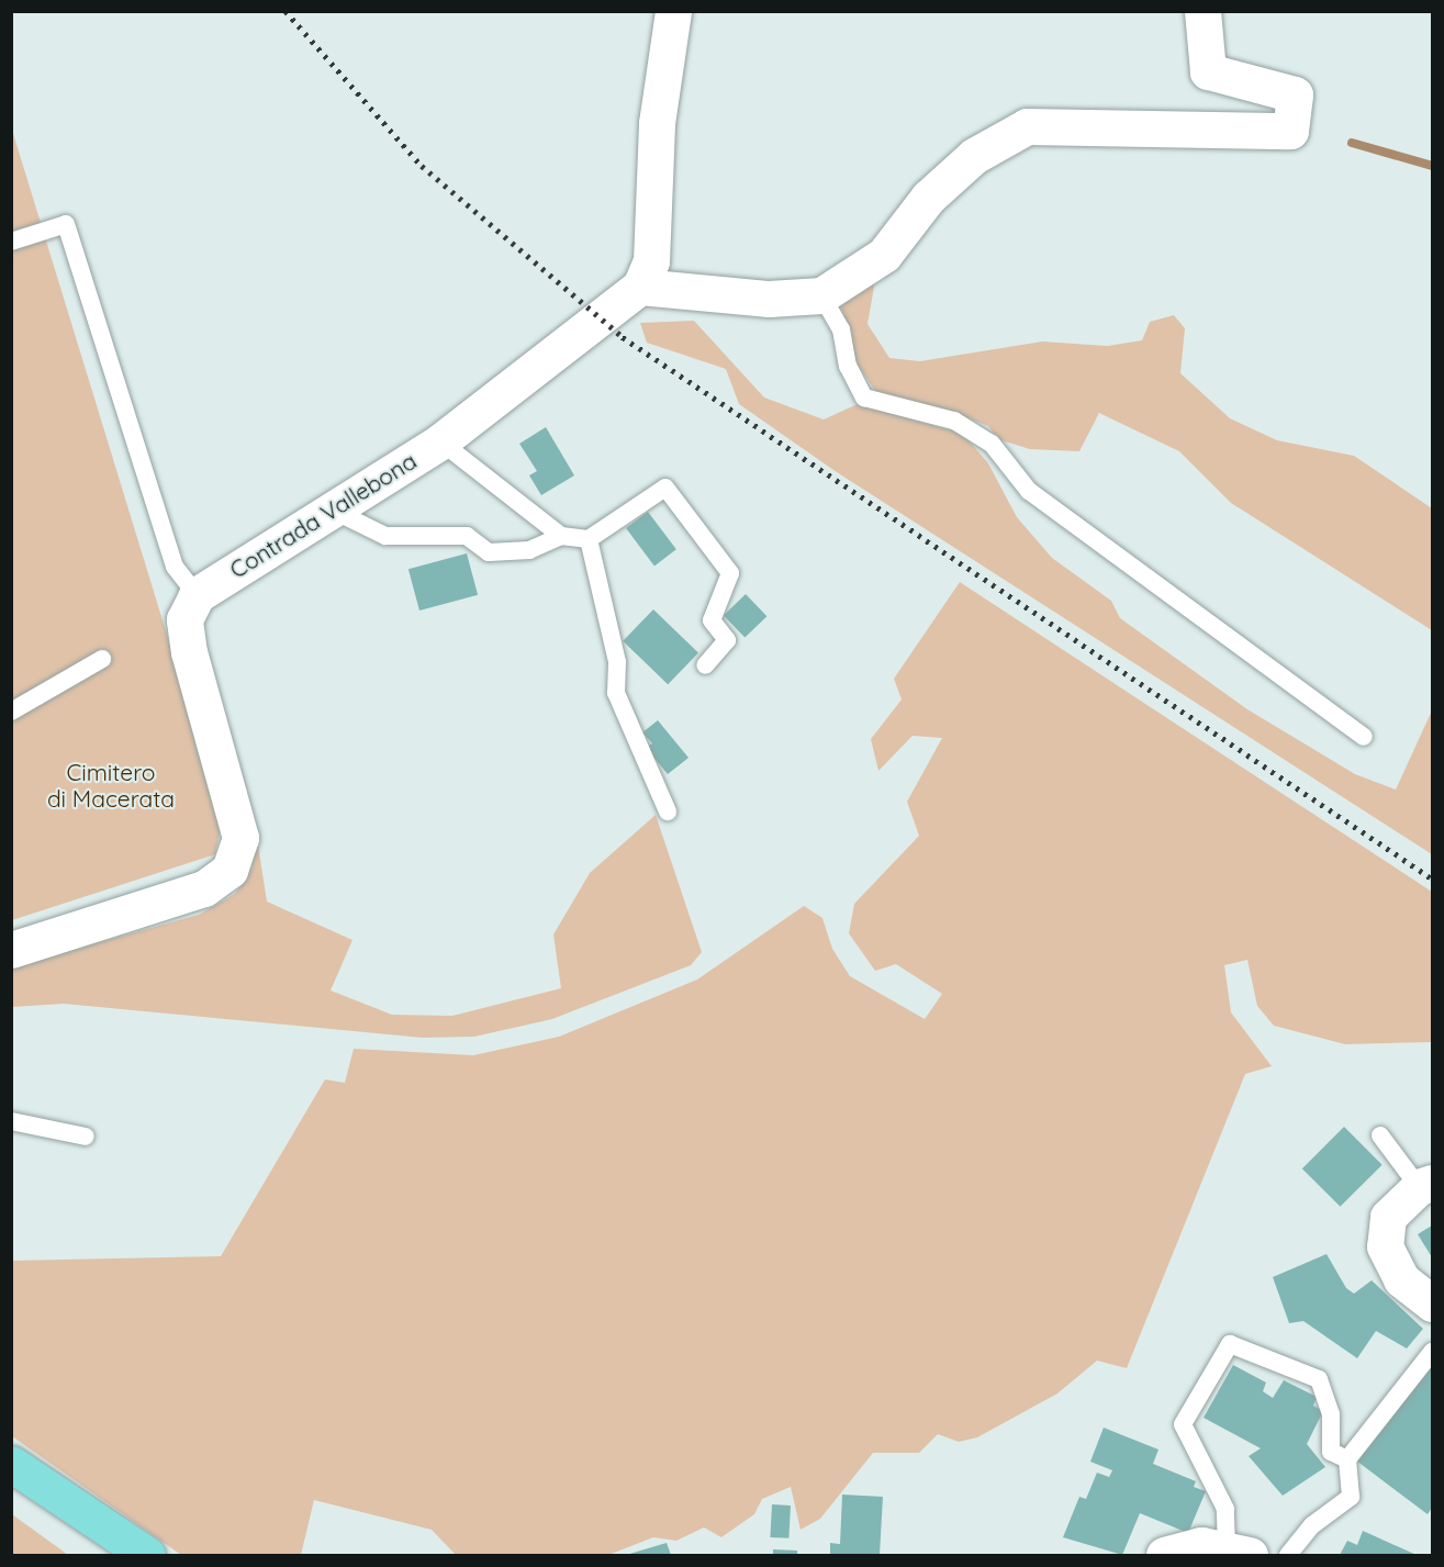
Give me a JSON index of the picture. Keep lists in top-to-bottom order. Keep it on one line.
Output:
{"streets":{"street":["Contrada Vallebona"]},"parks":["Cimitero di Macerata"]}
